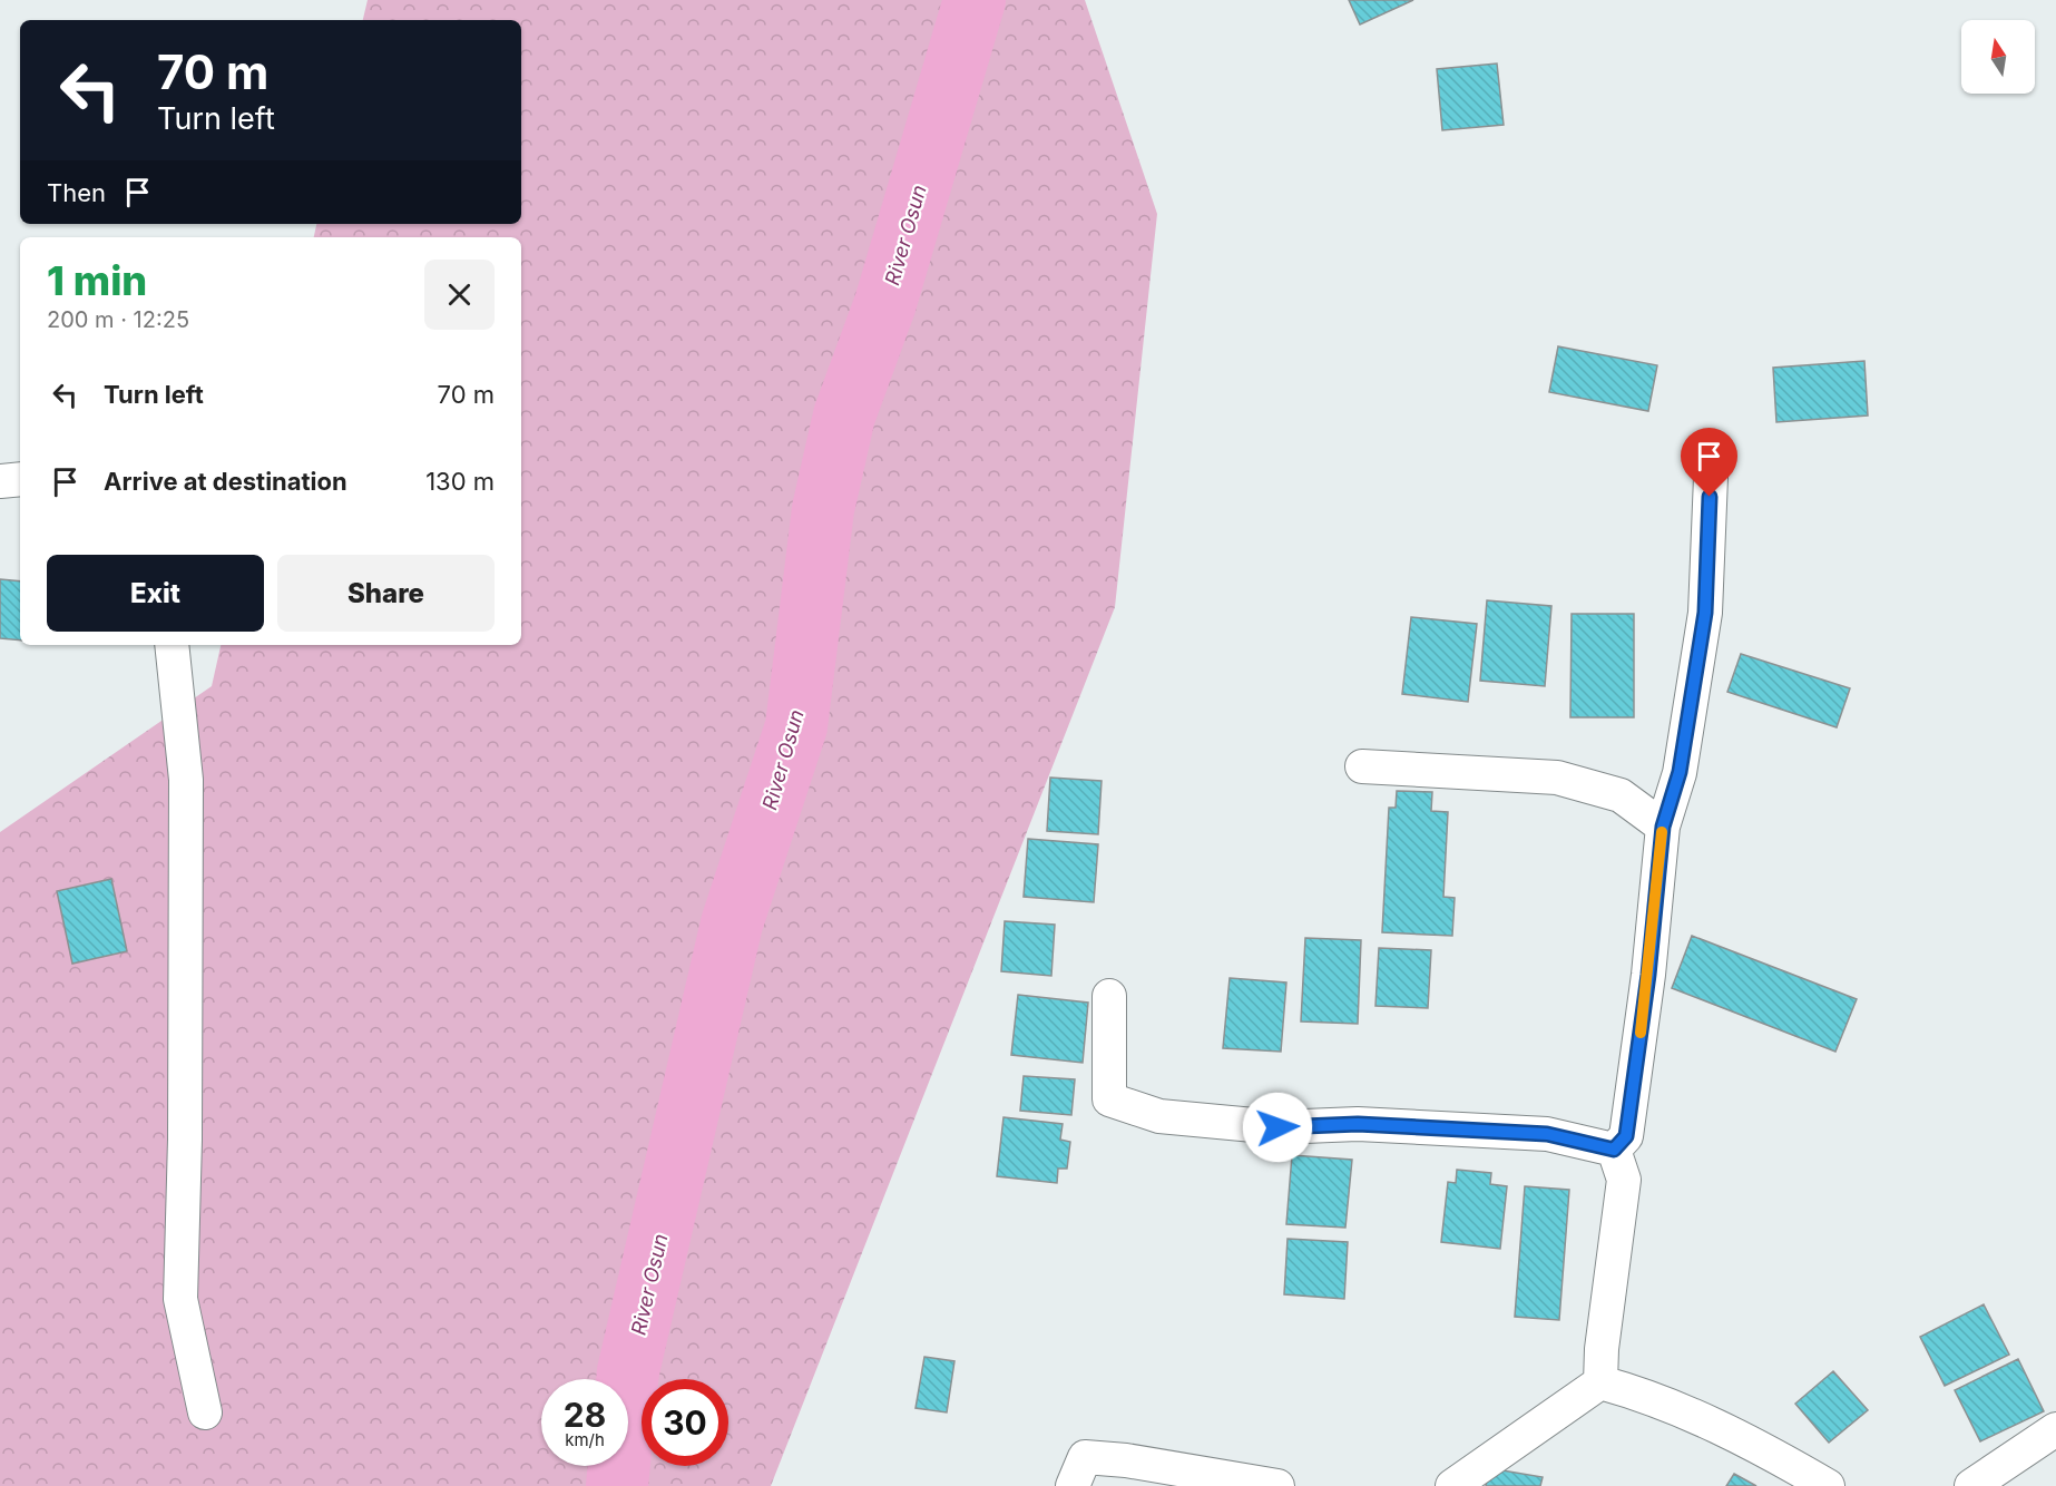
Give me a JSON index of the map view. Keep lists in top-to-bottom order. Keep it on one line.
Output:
{"water":["River Osun"],"north":"top","page":{"turn":["70 m","Turn left"],"then":"Then","heading":["1 min","200 m · 12:25"],"list":[{"name":"Turn left","value":"70 m"},{"name":"Arrive at destination","value":"130 m"}],"buttons":["Exit","Share"],"speed":"28 km/h","limit":"30"}}
